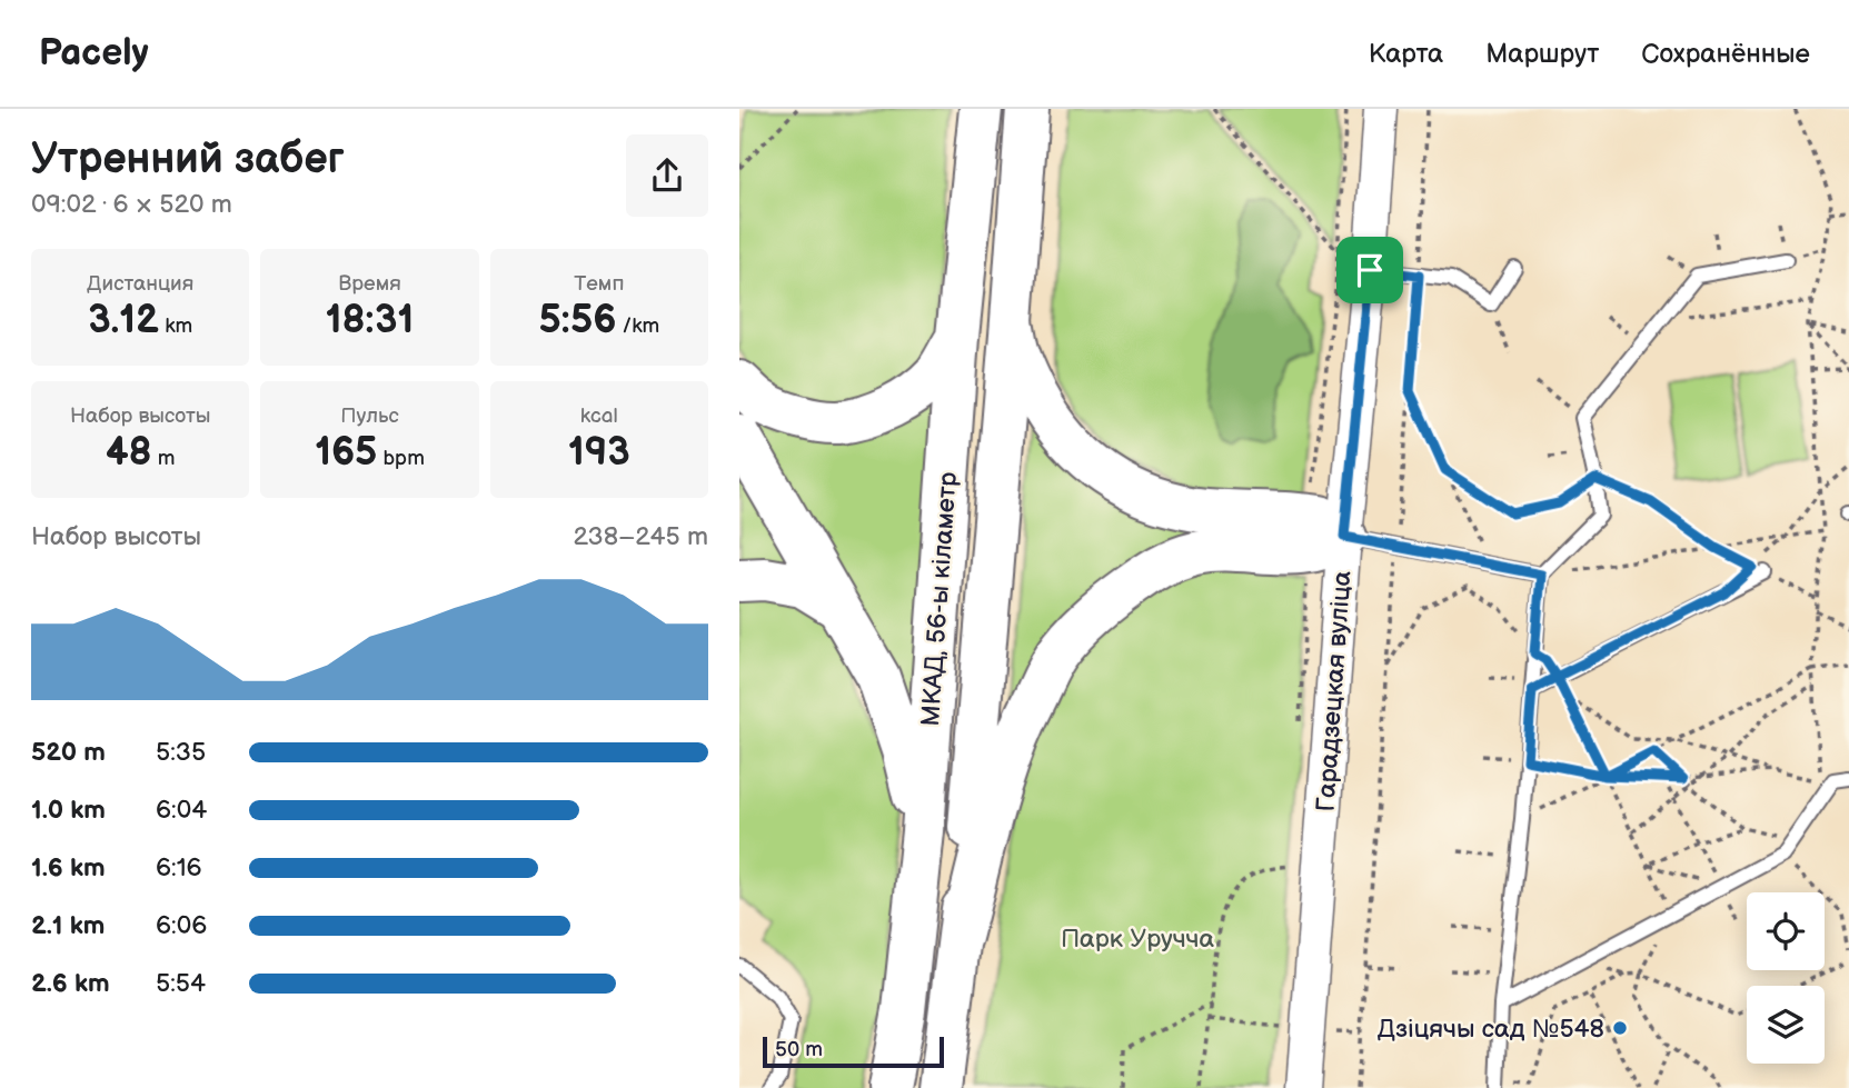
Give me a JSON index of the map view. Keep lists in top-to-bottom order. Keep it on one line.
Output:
{"streets":{"highway":["МКАД, 56-ы кіламетр"],"street":["Гарадзецкая вуліца"]},"parks":["Парк Уручча"],"places":["Дзіцячы сад №548"],"scale_bar":"50 m","page":{"header":"Pacely","nav":["Карта","Маршрут","Сохранённые"],"heading":["Утренний забег","09:02 · 6 × 520 m"],"stats":[["Дистанция","3.12 km"],["Время","18:31"],["Темп","5:56 /km"],["Набор высоты","48 m"],["Пульс","165 bpm"],["kcal","193"]],"chart":["Набор высоты","238–245 m"],"list":[{"name":"520 m","note":"5:35"},{"name":"1.0 km","note":"6:04"},{"name":"1.6 km","note":"6:16"},{"name":"2.1 km","note":"6:06"},{"name":"2.6 km","note":"5:54"}],"scale":"50 m"}}
